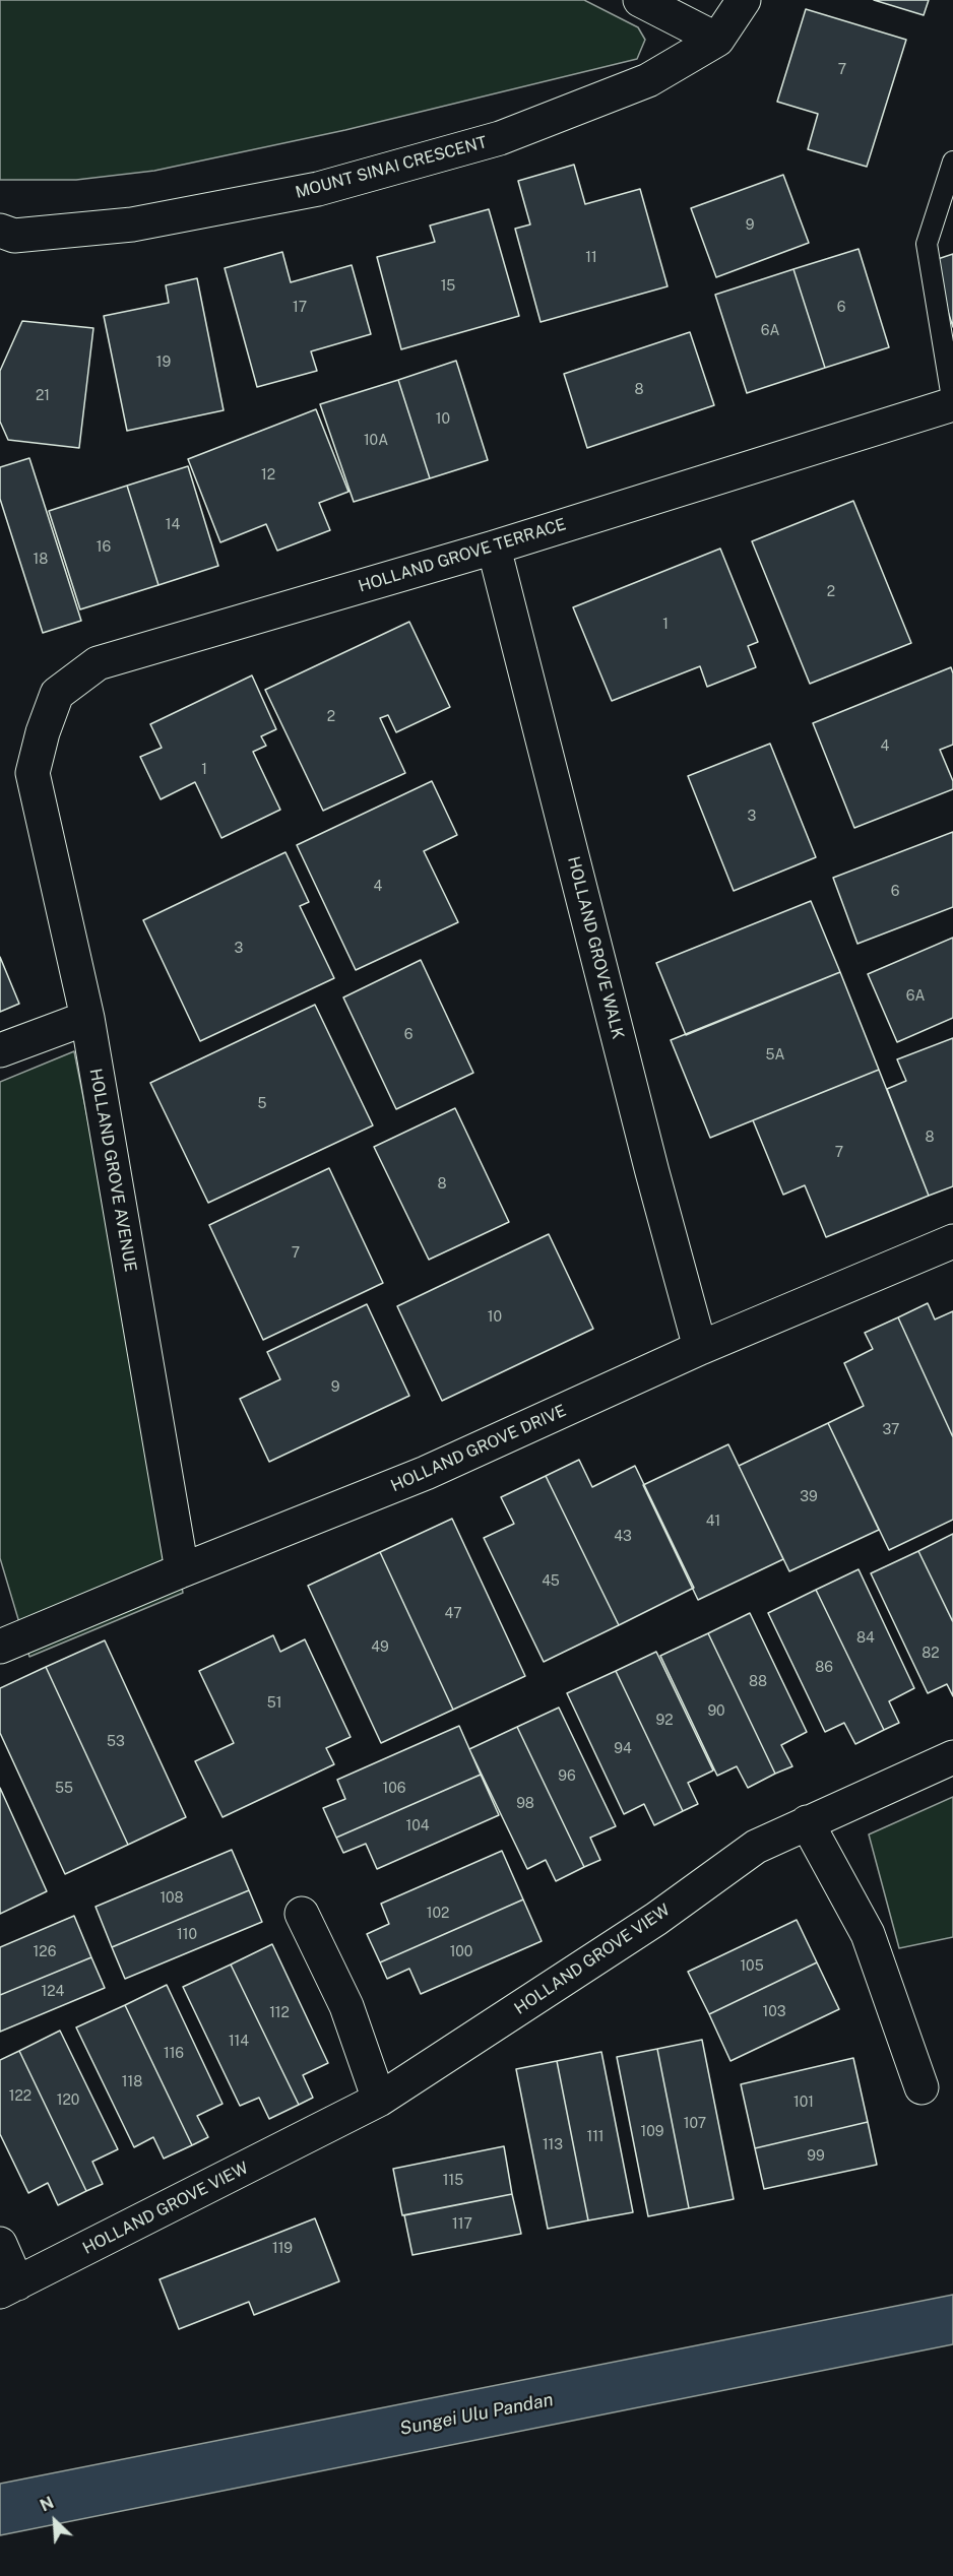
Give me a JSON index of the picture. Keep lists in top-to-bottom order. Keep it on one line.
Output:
{"streets":{"street":["MOUNT SINAI CRESCENT","HOLLAND GROVE TERRACE","HOLLAND GROVE WALK","HOLLAND GROVE AVENUE","HOLLAND GROVE DRIVE","HOLLAND GROVE VIEW"]},"crossings":[["HOLLAND GROVE TERRACE","HOLLAND GROVE WALK"],["HOLLAND GROVE TERRACE","HOLLAND GROVE AVENUE"],["HOLLAND GROVE WALK","HOLLAND GROVE DRIVE"],["HOLLAND GROVE AVENUE","HOLLAND GROVE DRIVE"]],"water":["Sungei Ulu Pandan"],"house_numbers":["7","9","11","15","17","6","6A","19","8","21","10","10A","12","14","16","18","2","1","2","4","1","3","4","6","3","6A","6","5A","5","8","7","8","7","10","9","37","39","41","43","45","47","84","49","82","86","88","51","90","92","53","94","96","55","106","98","104","108","102","110","126","100","105","124","103","112","114","116","118","122","120","101","107","109","111","113","99","115","117","119"],"north":"top left"}
